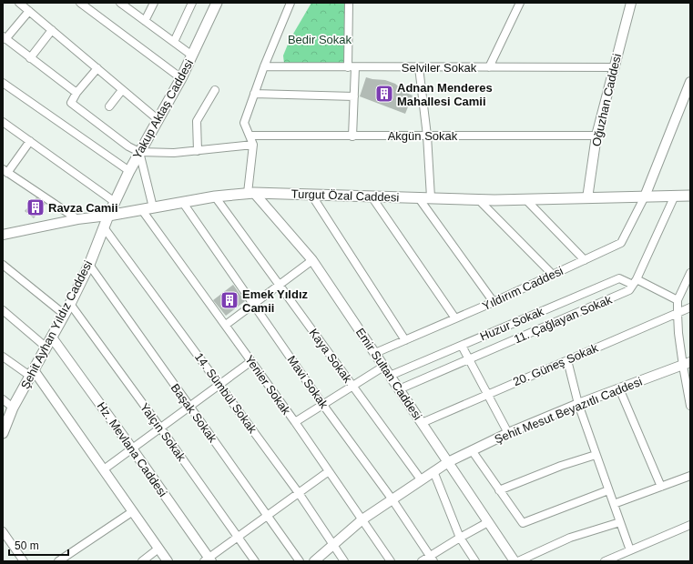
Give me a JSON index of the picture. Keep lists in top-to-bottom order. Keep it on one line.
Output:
{"streets":{"main road":["Yakup Aktaş Caddesi","Turgut Özal Caddesi","Şehit Ayhan Yıldız Caddesi"],"street":["Selviler Sokak","Oğuzhan Caddesi","Akgün Sokak","Yıldırım Caddesi","11. Çağlayan Sokak","Huzur Sokak","Kaya Sokak","20. Güneş Sokak","Emir Sultan Caddesi","Mavi Sokak","Yenier Sokak","14. Sümbül Sokak","Şehit Mesut Beyazıtlı Caddesi","Başak Sokak","Yalçın Sokak","Hz. Mevlana Caddesi"]},"crossings":[["Selviler Sokak","Oğuzhan Caddesi"],["Oğuzhan Caddesi","Akgün Sokak"],["Oğuzhan Caddesi","Turgut Özal Caddesi"],["Yakup Aktaş Caddesi","Turgut Özal Caddesi"],["Yakup Aktaş Caddesi","Şehit Ayhan Yıldız Caddesi"],["Turgut Özal Caddesi","Yıldırım Caddesi"],["Turgut Özal Caddesi","Şehit Ayhan Yıldız Caddesi"],["Turgut Özal Caddesi","Kaya Sokak"],["Turgut Özal Caddesi","Emir Sultan Caddesi"],["Turgut Özal Caddesi","Mavi Sokak"],["Turgut Özal Caddesi","Yenier Sokak"],["Yıldırım Caddesi","Emir Sultan Caddesi"],["11. Çağlayan Sokak","Huzur Sokak"],["11. Çağlayan Sokak","Emir Sultan Caddesi"],["Huzur Sokak","Emir Sultan Caddesi"],["Şehit Ayhan Yıldız Caddesi","14. Sümbül Sokak"],["Şehit Ayhan Yıldız Caddesi","Başak Sokak"],["Şehit Ayhan Yıldız Caddesi","Yalçın Sokak"],["Şehit Ayhan Yıldız Caddesi","Hz. Mevlana Caddesi"],["Kaya Sokak","Şehit Mesut Beyazıtlı Caddesi"],["20. Güneş Sokak","Emir Sultan Caddesi"],["Emir Sultan Caddesi","Şehit Mesut Beyazıtlı Caddesi"],["Mavi Sokak","Şehit Mesut Beyazıtlı Caddesi"],["Yenier Sokak","Şehit Mesut Beyazıtlı Caddesi"],["14. Sümbül Sokak","Şehit Mesut Beyazıtlı Caddesi"]],"parks":["Bedir Sokak"],"places":{"building":["Adnan Menderes Mahallesi Camii","Ravza Camii","Emek Yıldız Camii"]},"scale_bar":"50 m"}
